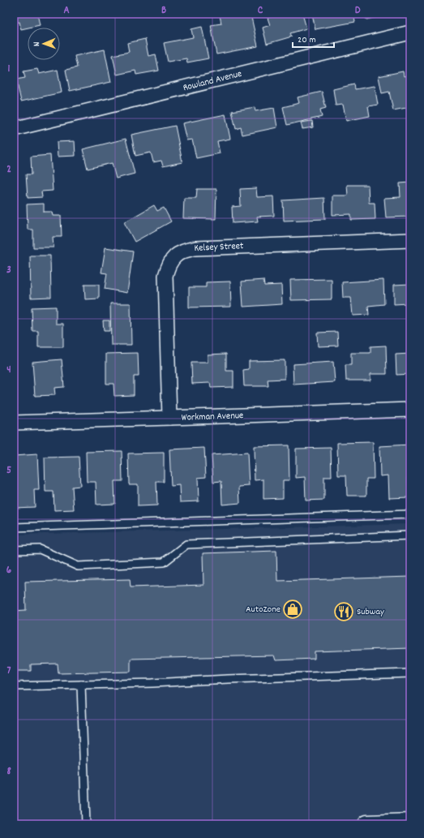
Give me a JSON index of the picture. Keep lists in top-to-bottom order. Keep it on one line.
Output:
{"streets":{"street":["Rowland Avenue","Kelsey Street","Workman Avenue"]},"crossings":[["Kelsey Street","Workman Avenue"]],"places":{"shop":["AutoZone"],"restaurant":["Subway"]},"scale_bar":"20 m","north":"left","grid":{"columns":["A","B","C","D"],"rows":["1","2","3","4","5","6","7","8"]}}
